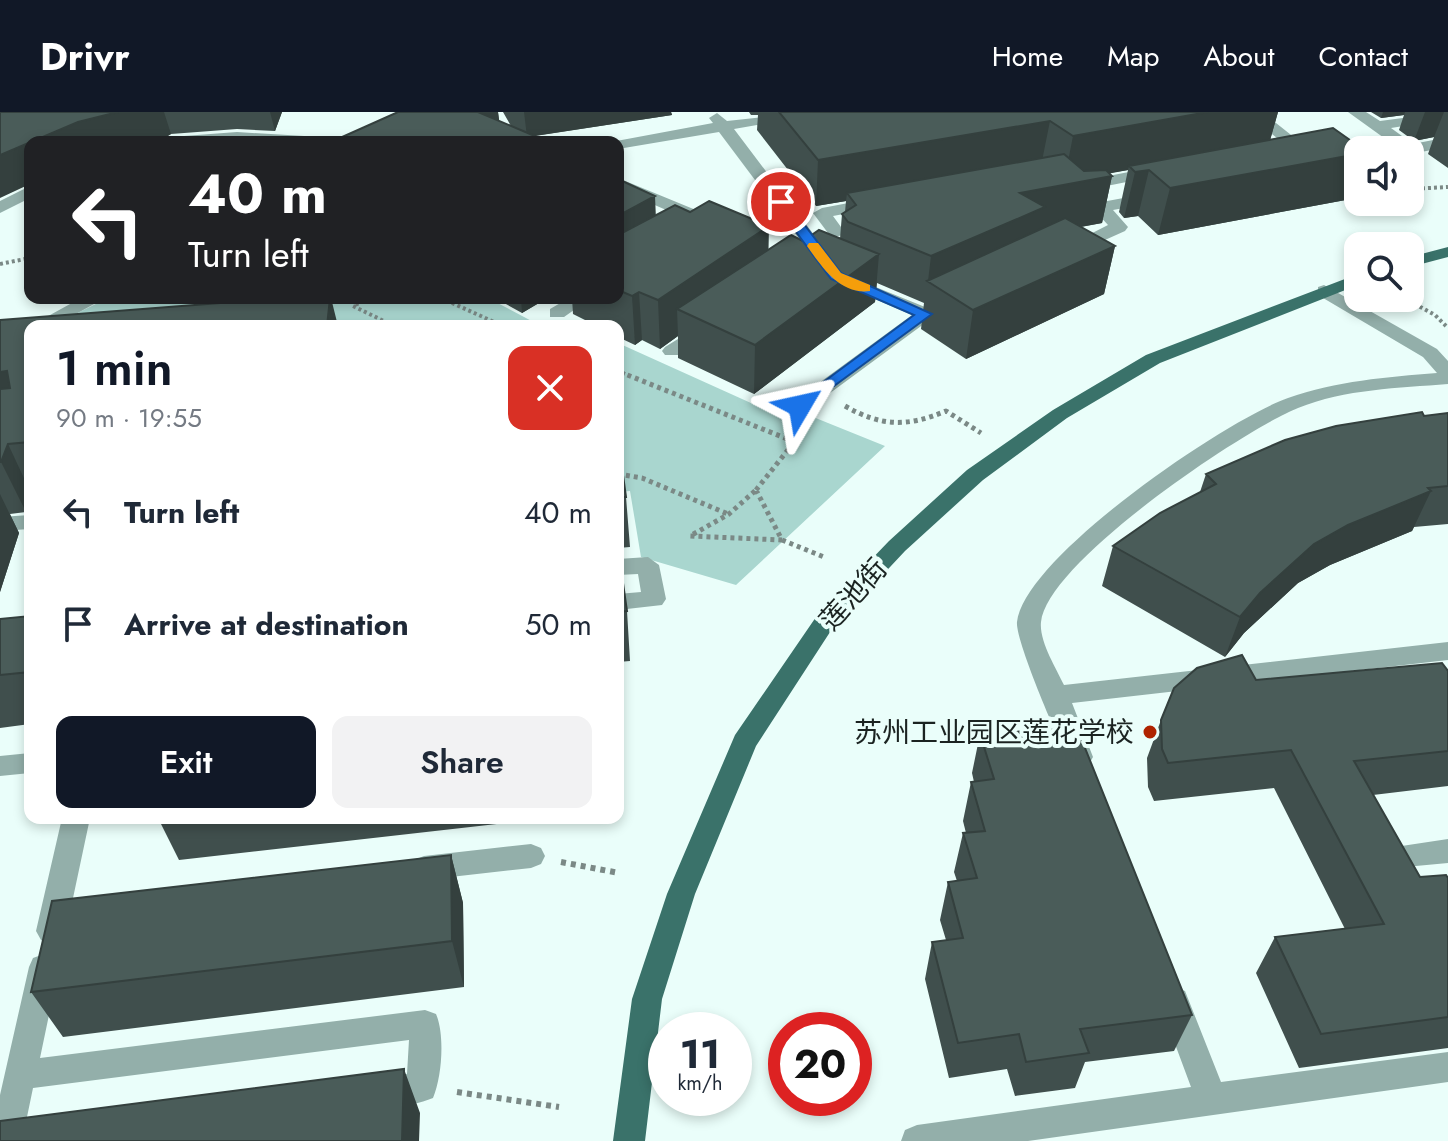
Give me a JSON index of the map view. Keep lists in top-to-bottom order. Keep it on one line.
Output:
{"streets":{"main road":["莲池街"]},"places":["苏州工业园区莲花学校"],"page":{"header":"Drivr","nav":["Home","Map","About","Contact"],"turn":["40 m","Turn left"],"heading":["1 min","90 m · 19:55"],"list":[{"name":"Turn left","value":"40 m"},{"name":"Arrive at destination","value":"50 m"}],"buttons":["Exit","Share"],"speed":"11 km/h","limit":"20"}}
